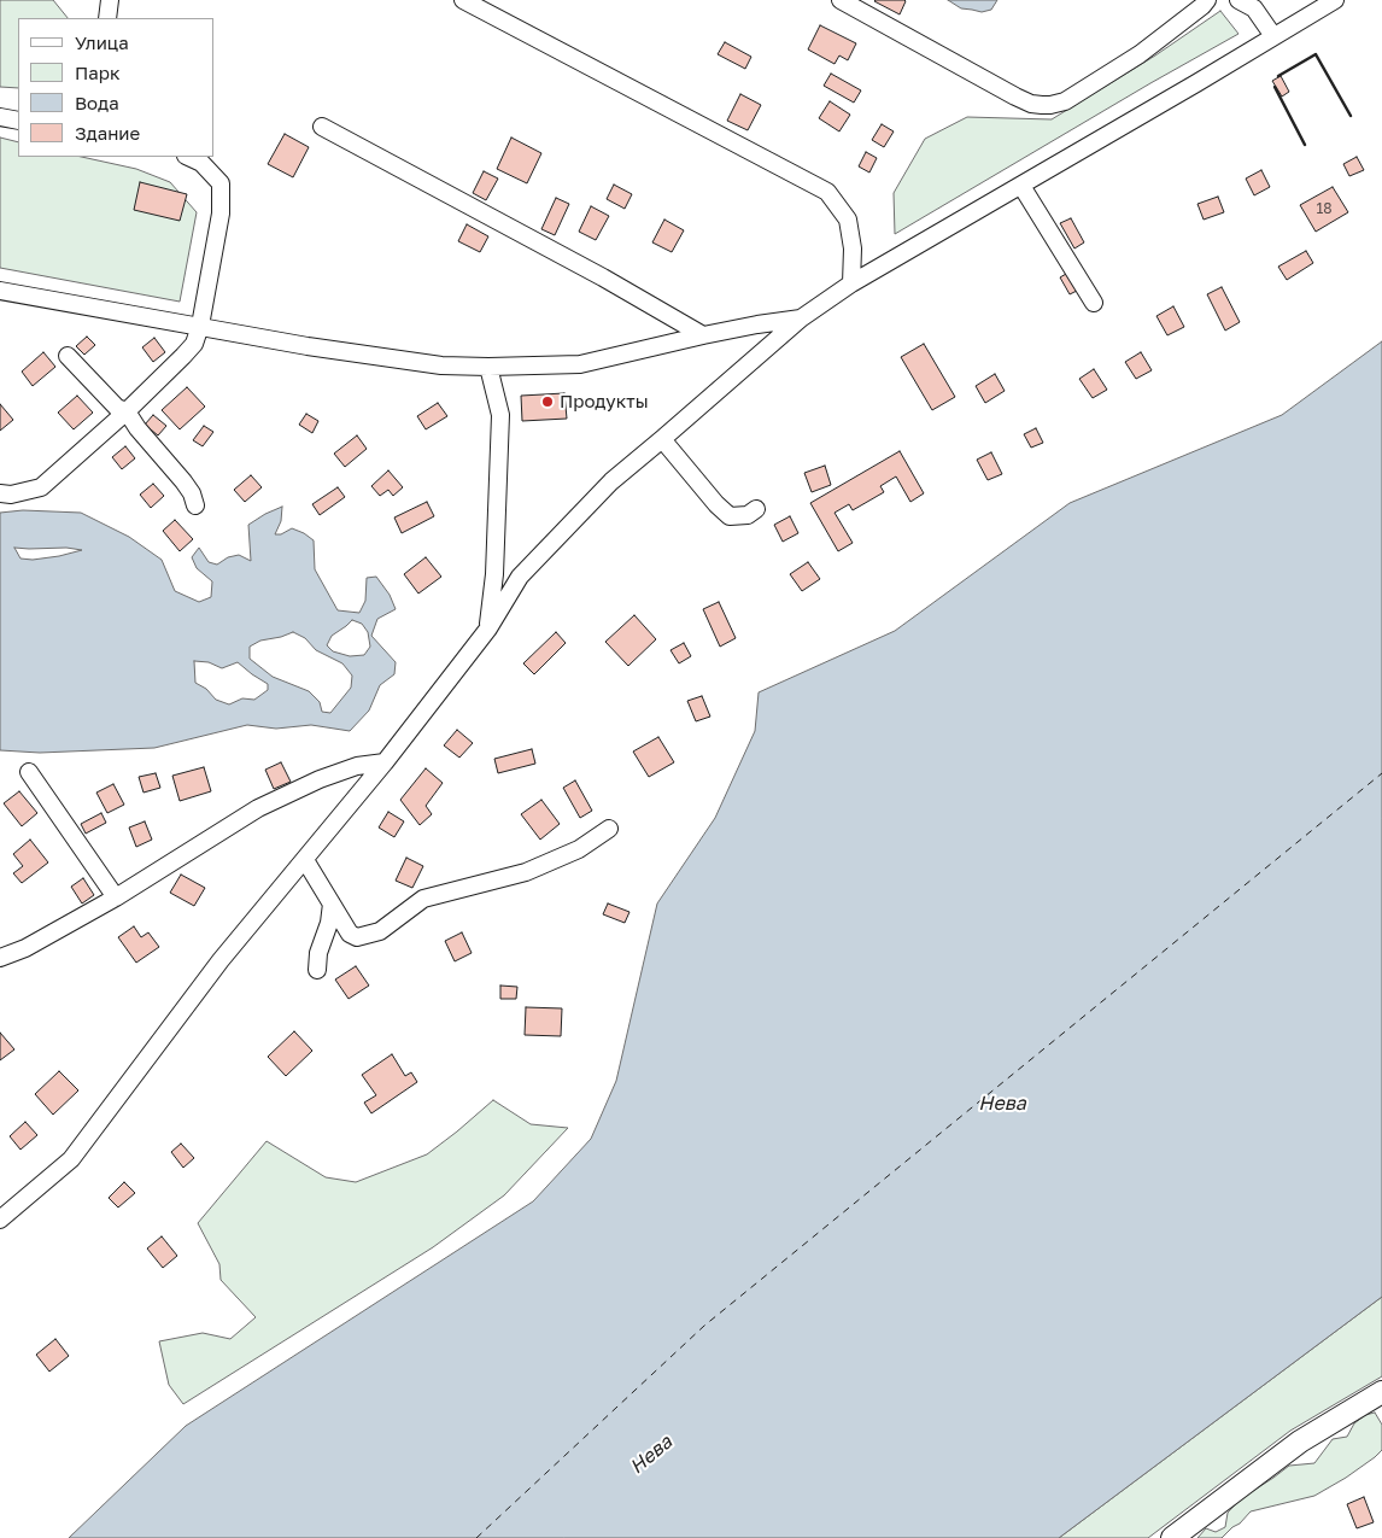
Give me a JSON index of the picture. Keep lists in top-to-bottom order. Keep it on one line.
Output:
{"water":["Нева"],"places":["Продукты"],"house_numbers":["18"],"legend":["Улица","Парк","Вода","Здание"]}
